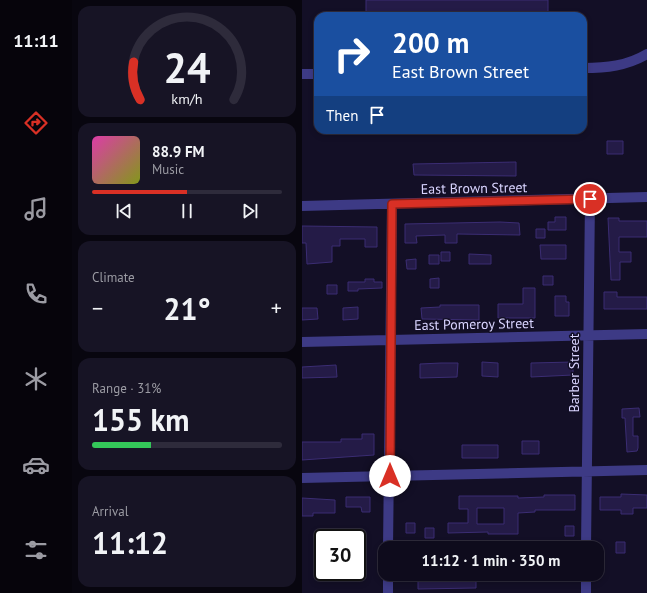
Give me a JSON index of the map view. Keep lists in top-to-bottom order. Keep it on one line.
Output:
{"streets":{"street":["East Brown Street","East Pomeroy Street","Barber Street"]},"crossings":[["East Brown Street","Barber Street"],["East Pomeroy Street","Barber Street"]],"page":{"tabs":"11:11","turn":["200 m","East Brown Street"],"then":"Then","song":["88.9 FM","Music"],"tile":["Climate",["Range · 31%","155 km"],["Arrival","11:12"]],"heat":["−","21°","+"],"limit":"30","trip":"11:12 · 1 min · 350 m","gauge":["24","km/h"]}}
